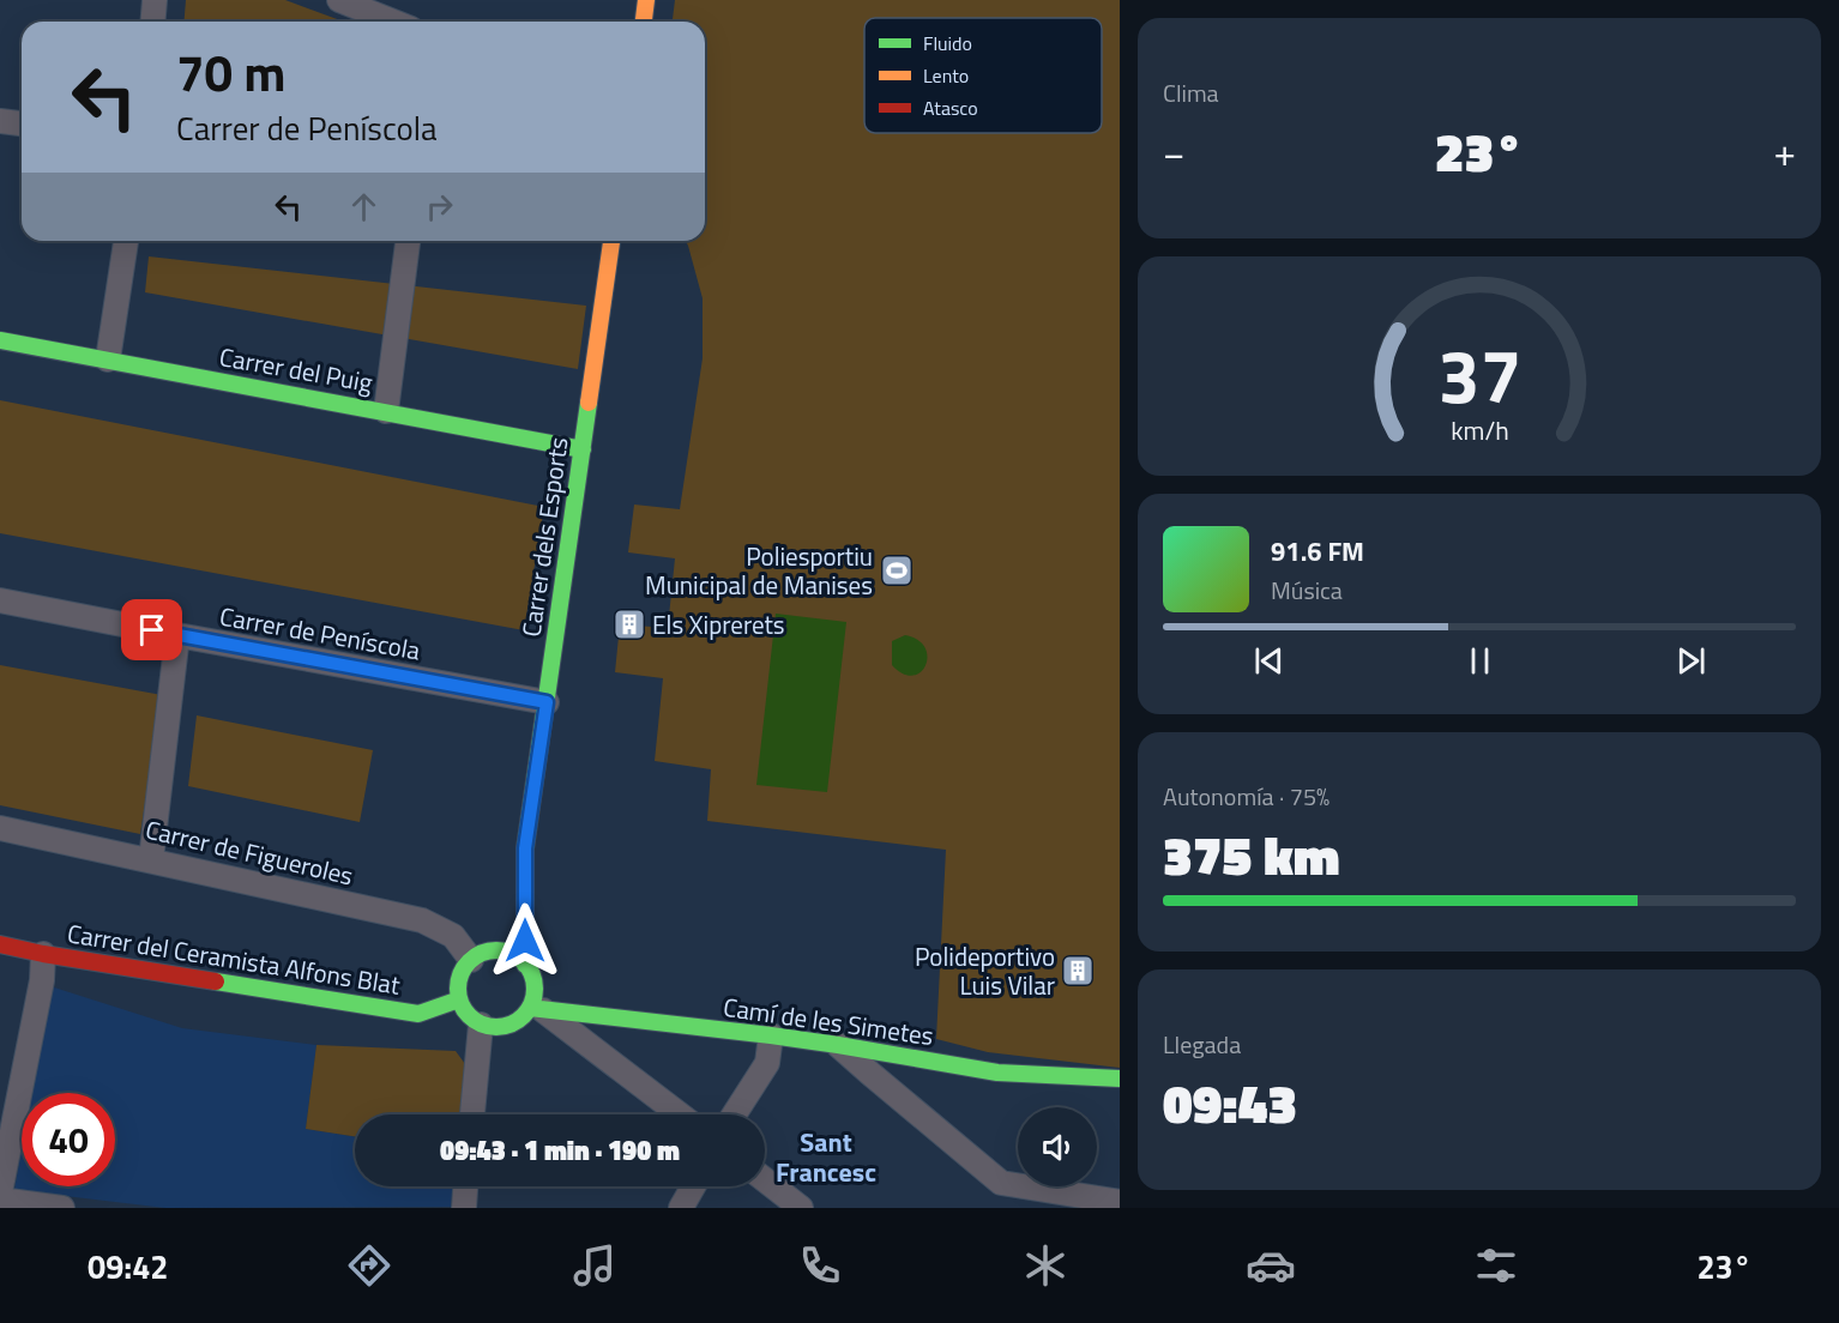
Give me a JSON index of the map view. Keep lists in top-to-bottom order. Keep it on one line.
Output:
{"streets":{"street":["Carrer del Puig","Carrer dels Esports","Carrer de Peníscola","Carrer de Figueroles","Carrer del Ceramista Alfons Blat","Camí de les Simetes"]},"crossings":[["Carrer del Puig","Carrer dels Esports"],["Carrer dels Esports","Carrer de Peníscola"],["Carrer dels Esports","Carrer de Figueroles"],["Carrer dels Esports","Carrer del Ceramista Alfons Blat"],["Carrer dels Esports","Camí de les Simetes"],["Carrer de Figueroles","Carrer del Ceramista Alfons Blat"],["Carrer de Figueroles","Camí de les Simetes"],["Carrer del Ceramista Alfons Blat","Camí de les Simetes"]],"districts":["Sant Francesc"],"places":{"sports":["Poliesportiu Municipal de Manises"],"building":["Els Xiprerets","Polideportivo Luis Vilar"]},"legend":["Fluido","Lento","Atasco"],"page":{"tile":["Clima",["Autonomía · 75%","375 km"],["Llegada","09:43"]],"turn":["70 m","Carrer de Peníscola"],"heat":["−","23°","+"],"song":["91.6 FM","Música"],"limit":"40","trip":"09:43 · 1 min · 190 m","tabs":["09:42","23°"],"gauge":["37","km/h"]}}
